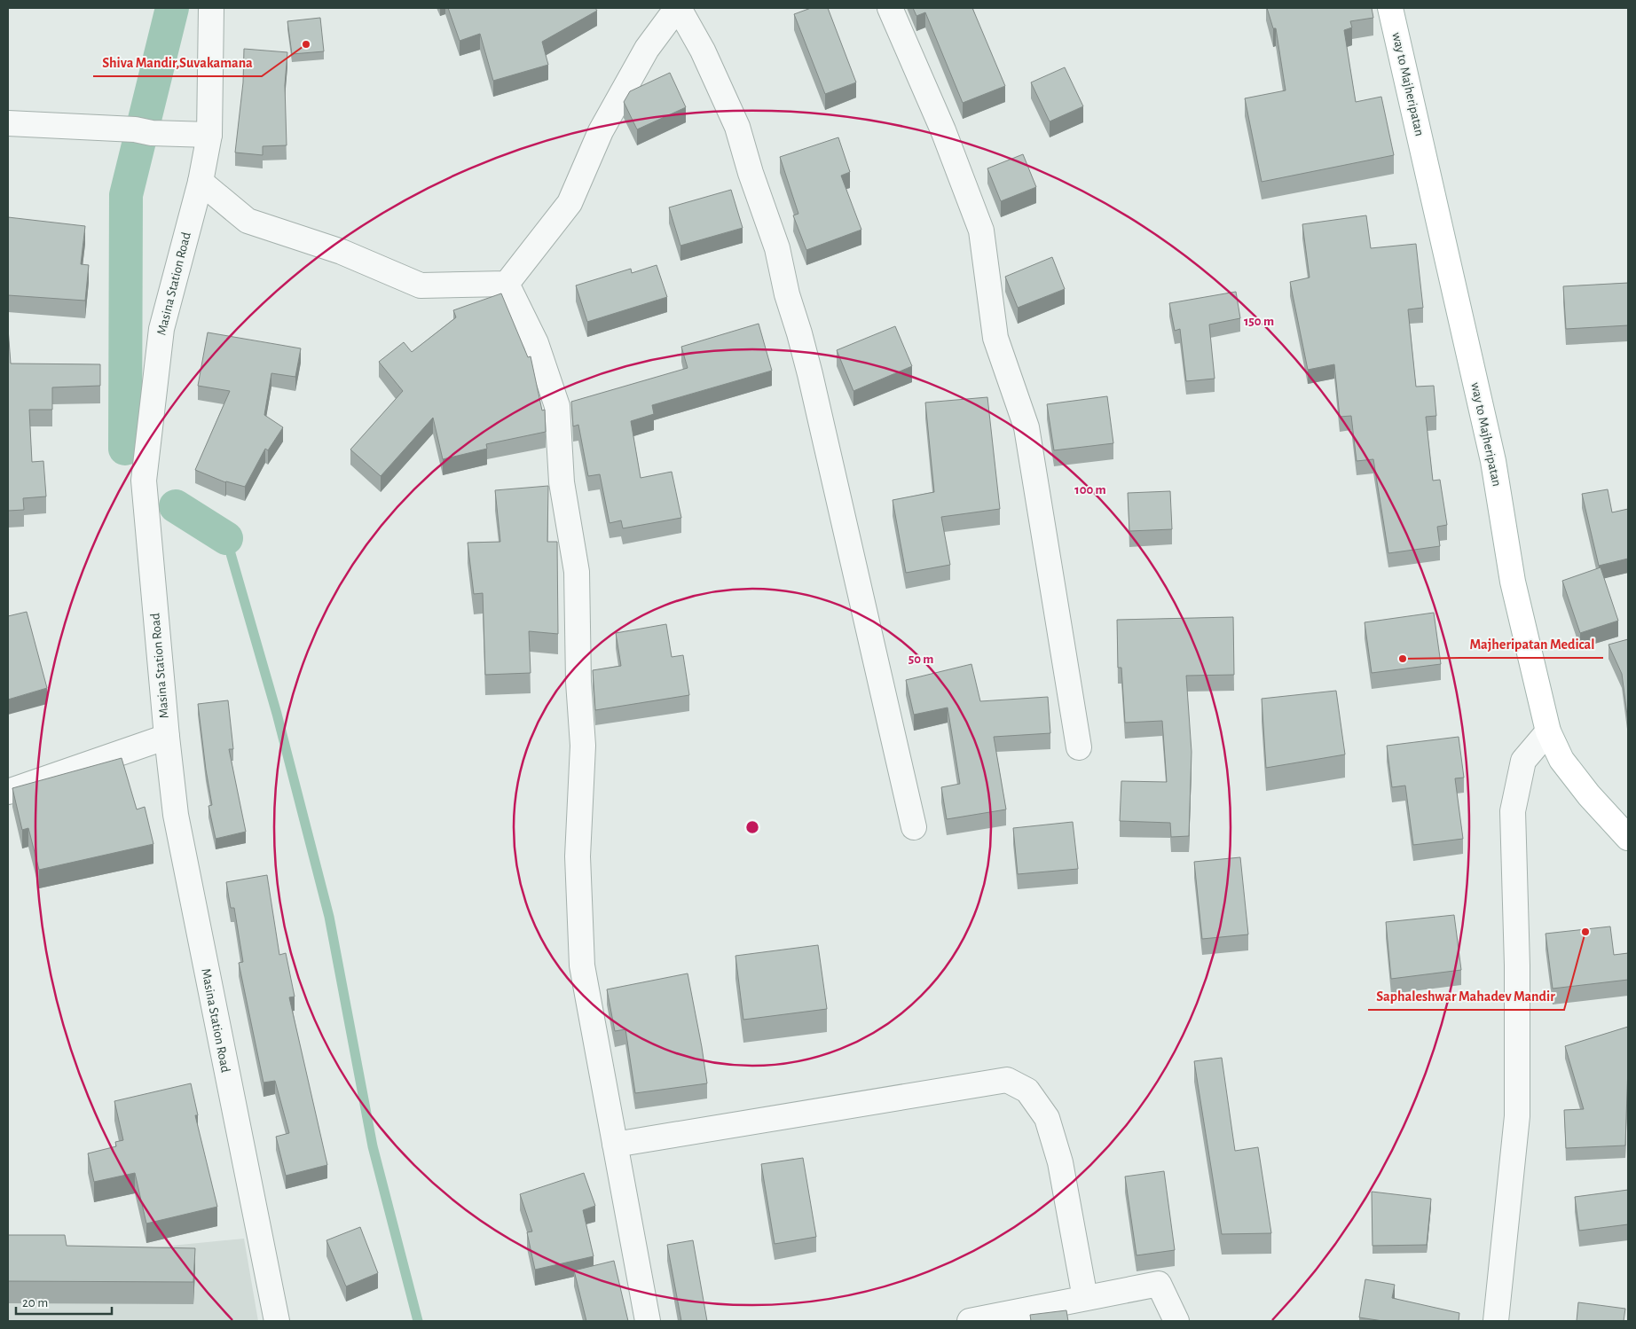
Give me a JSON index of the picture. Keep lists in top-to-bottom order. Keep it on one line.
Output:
{"streets":{"main road":["way to Majheripatan"],"street":["Masina Station Road"]},"places":["Shiva Mandir,Suvakamana","Majheripatan Medical","Saphaleshwar Mahadev Mandir"],"scale_bar":"20 m","rings":["150 m","100 m","50 m"]}
